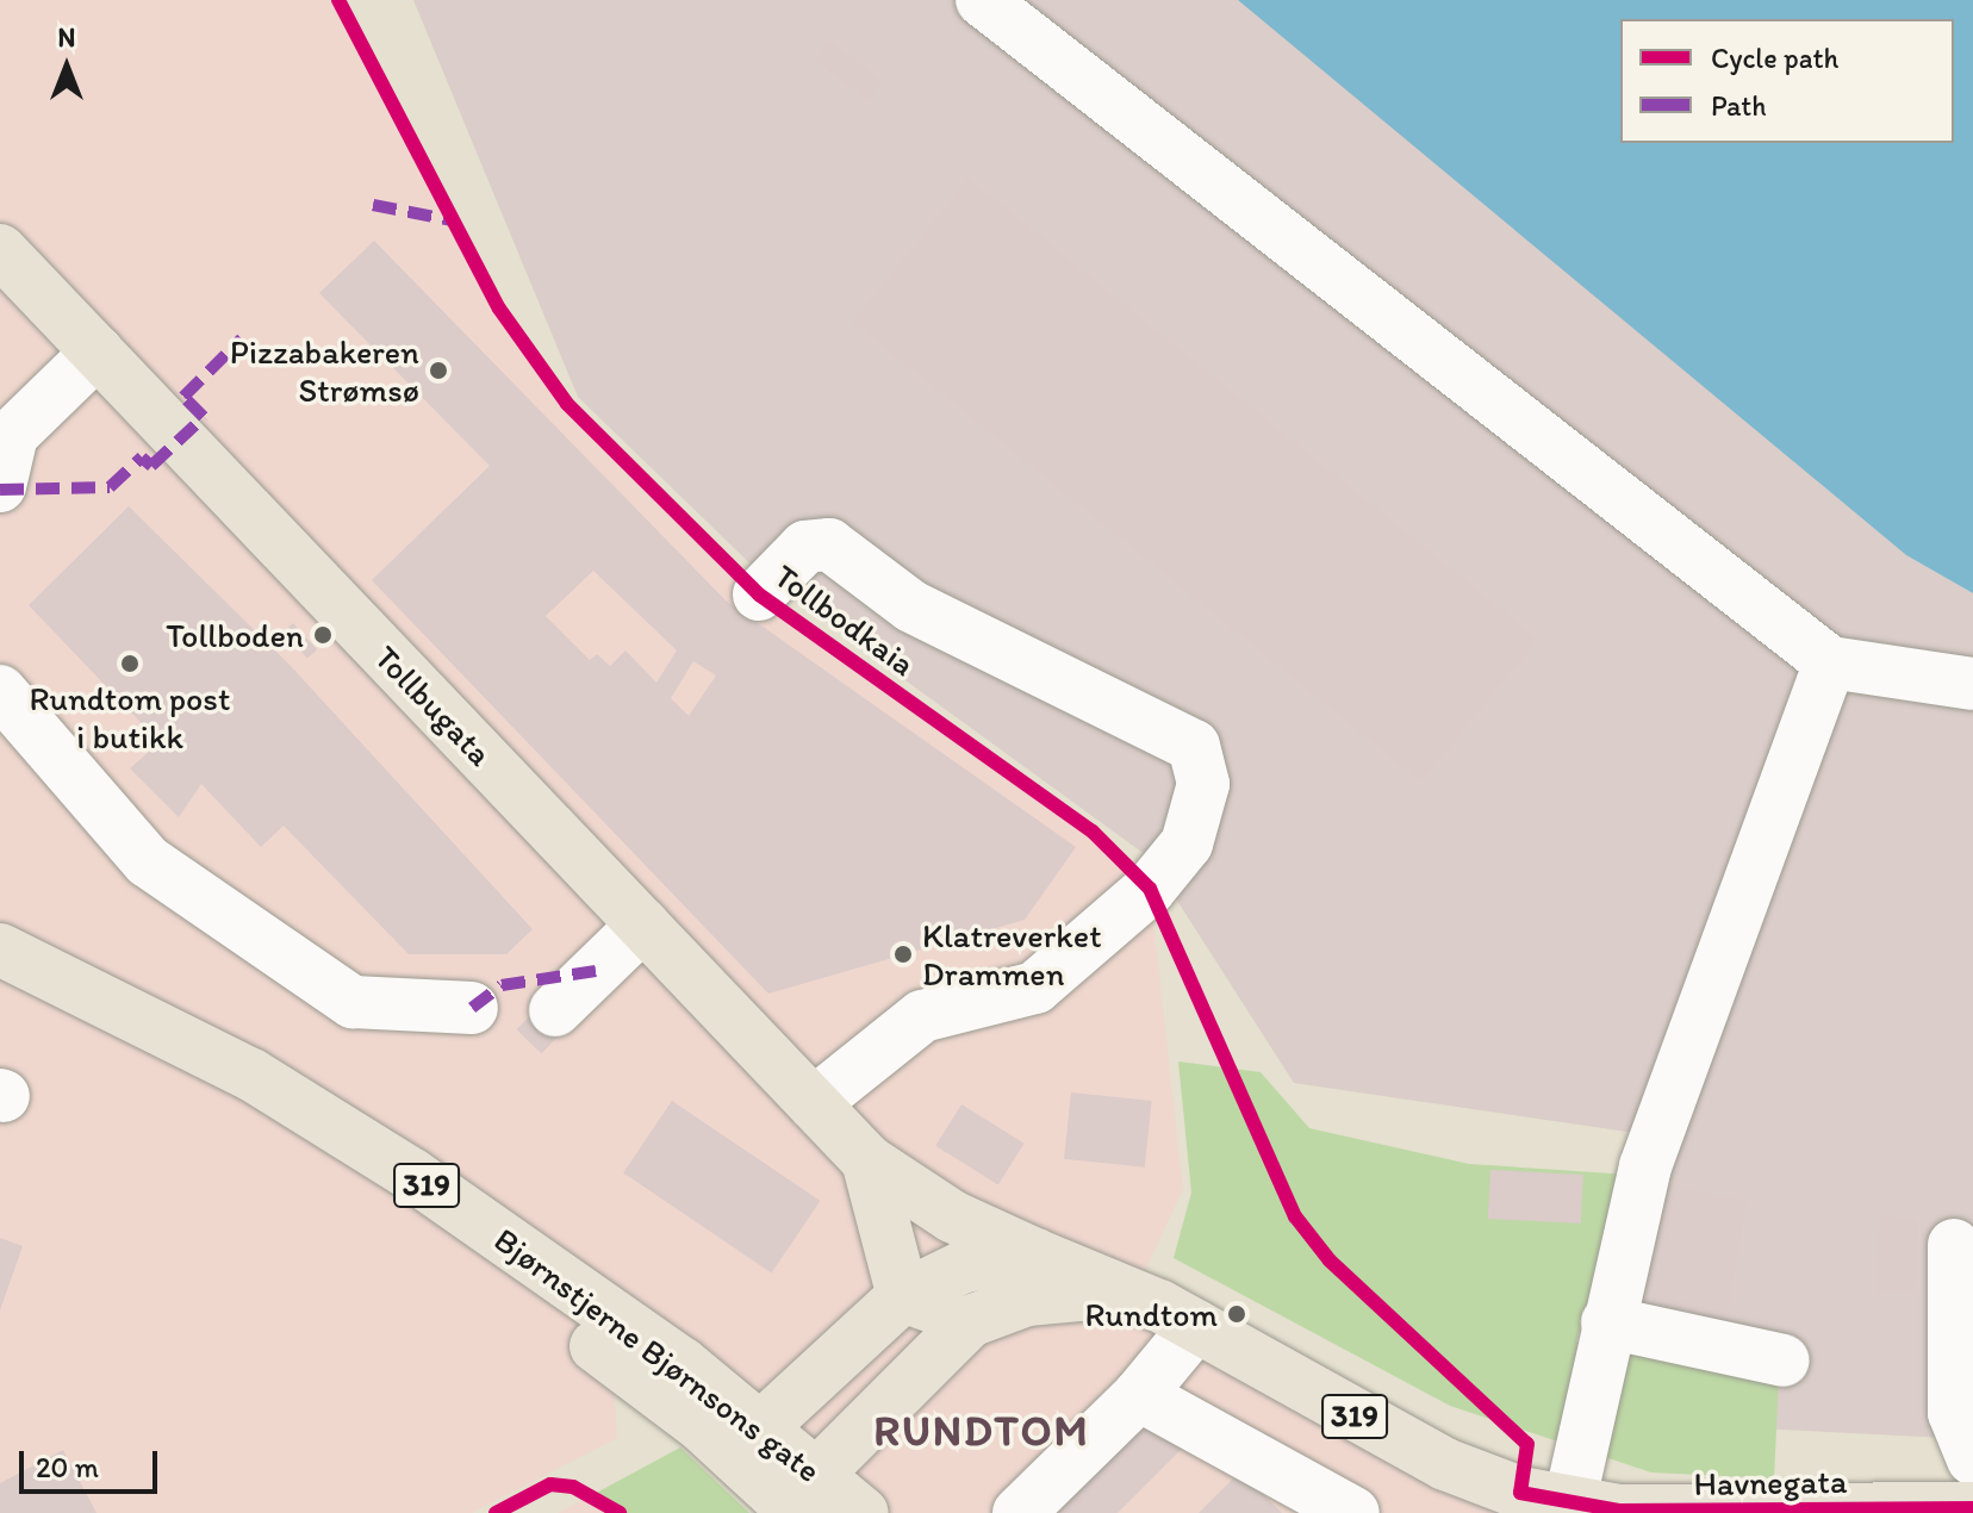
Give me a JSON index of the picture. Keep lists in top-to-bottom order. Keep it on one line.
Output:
{"streets":{"main road":["Tollbugata","319","Bjørnstjerne Bjørnsons gate","Havnegata"],"cycle path":["Tollbodkaia"]},"crossings":[["Tollbugata","319"],["319","Havnegata"]],"districts":["RUNDTOM"],"places":["Pizzabakeren Strømsø","Tollboden","Rundtom post i butikk","Klatreverket Drammen","Rundtom"],"legend":["Cycle path","Path"],"scale_bar":"20 m","north":"top"}
